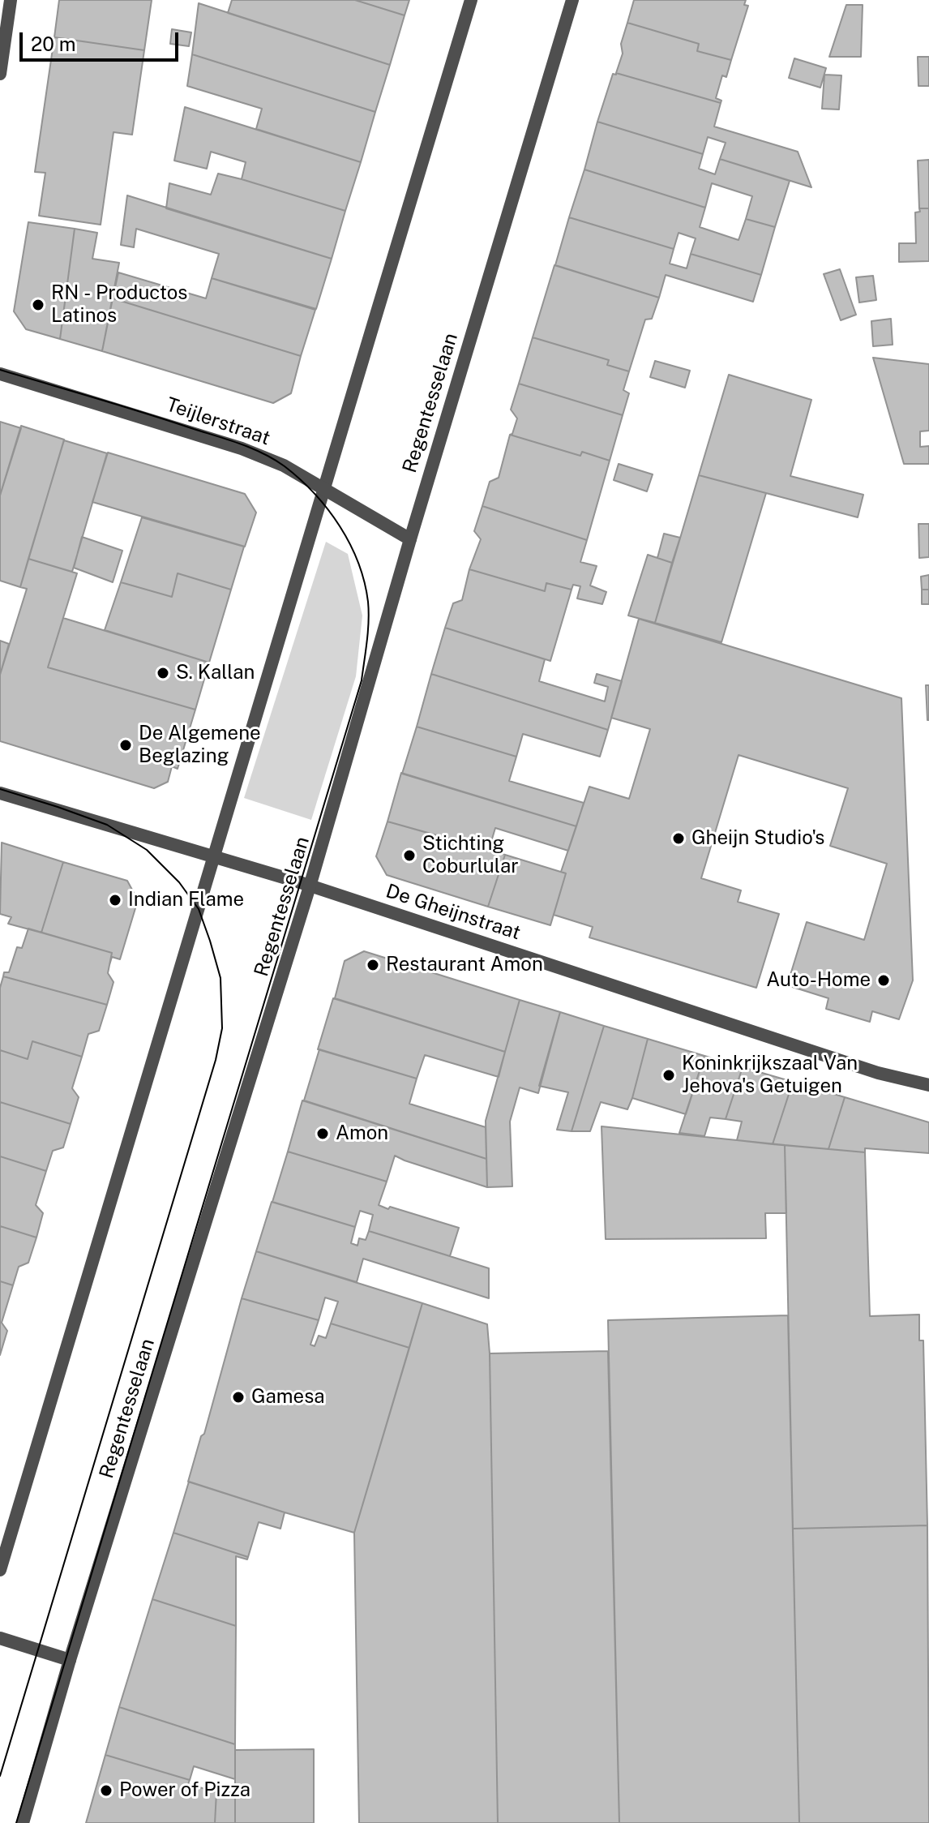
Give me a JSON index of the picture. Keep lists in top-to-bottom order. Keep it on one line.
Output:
{"streets":{"street":["Regentesselaan","Teijlerstraat","De Gheijnstraat"]},"crossings":[["Regentesselaan","Teijlerstraat"],["Regentesselaan","De Gheijnstraat"]],"places":["RN - Productos Latinos","S. Kallan","De Algemene Beglazing","Gheijn Studio's","Stichting Coburlular","Indian Flame","Restaurant Amon","Auto-Home","Koninkrijkszaal Van Jehova's Getuigen","Amon","Gamesa","Power of Pizza"],"scale_bar":"20 m"}
